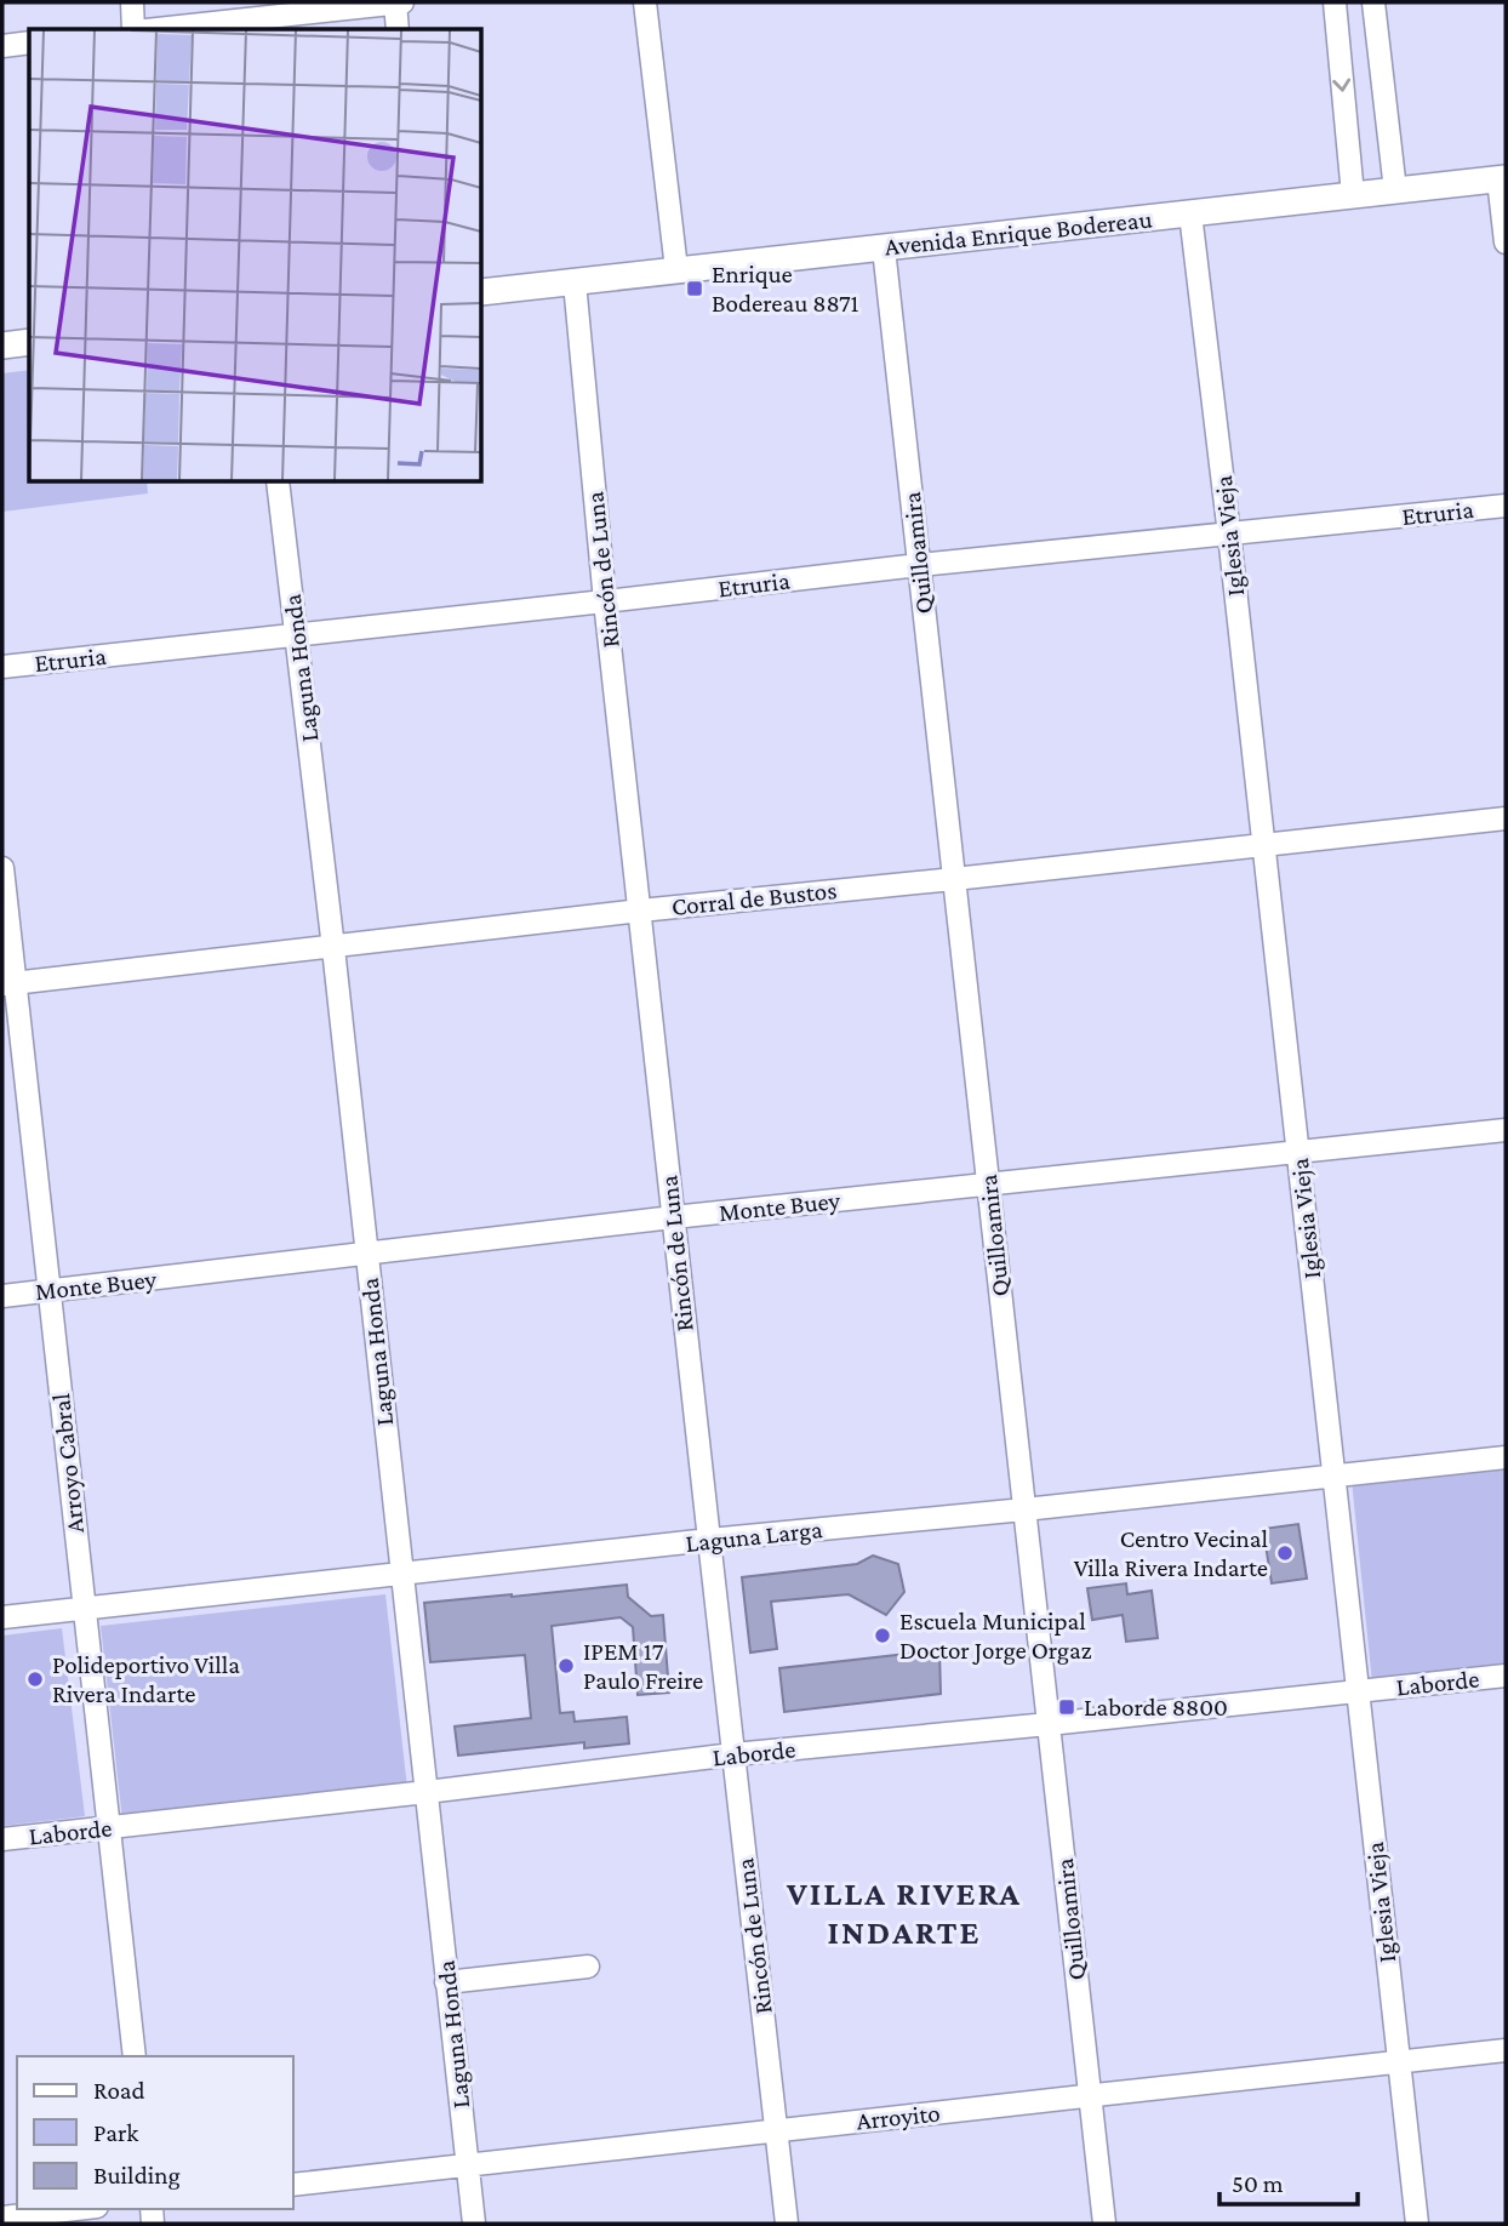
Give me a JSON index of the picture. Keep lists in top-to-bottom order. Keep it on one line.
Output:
{"streets":{"main road":["Avenida Enrique Bodereau"],"street":["Etruria","Iglesia Vieja","Quilloamira","Rincón de Luna","Laguna Honda","Corral de Bustos","Monte Buey","Arroyo Cabral","Laguna Larga","Laborde","Arroyito"]},"crossings":[["Avenida Enrique Bodereau","Iglesia Vieja"],["Avenida Enrique Bodereau","Quilloamira"],["Avenida Enrique Bodereau","Rincón de Luna"],["Etruria","Iglesia Vieja"],["Etruria","Quilloamira"],["Etruria","Rincón de Luna"],["Etruria","Laguna Honda"],["Iglesia Vieja","Corral de Bustos"],["Iglesia Vieja","Monte Buey"],["Iglesia Vieja","Laguna Larga"],["Iglesia Vieja","Laborde"],["Iglesia Vieja","Arroyito"],["Quilloamira","Corral de Bustos"],["Quilloamira","Monte Buey"],["Quilloamira","Laguna Larga"],["Quilloamira","Laborde"],["Quilloamira","Arroyito"],["Rincón de Luna","Corral de Bustos"],["Rincón de Luna","Monte Buey"],["Rincón de Luna","Laguna Larga"],["Rincón de Luna","Laborde"],["Rincón de Luna","Arroyito"],["Laguna Honda","Corral de Bustos"],["Laguna Honda","Monte Buey"],["Laguna Honda","Laguna Larga"],["Laguna Honda","Laborde"],["Laguna Honda","Arroyito"],["Corral de Bustos","Arroyo Cabral"],["Monte Buey","Arroyo Cabral"],["Arroyo Cabral","Laguna Larga"],["Arroyo Cabral","Laborde"]],"districts":["VILLA RIVERA INDARTE"],"places":{"transit":["Enrique Bodereau 8871","Laborde 8800"],"other":["Centro Vecinal Villa Rivera Indarte","Escuela Municipal Doctor Jorge Orgaz","IPEM 17 Paulo Freire","Polideportivo Villa Rivera Indarte"]},"legend":["Road","Park","Building"],"scale_bar":"50 m"}
